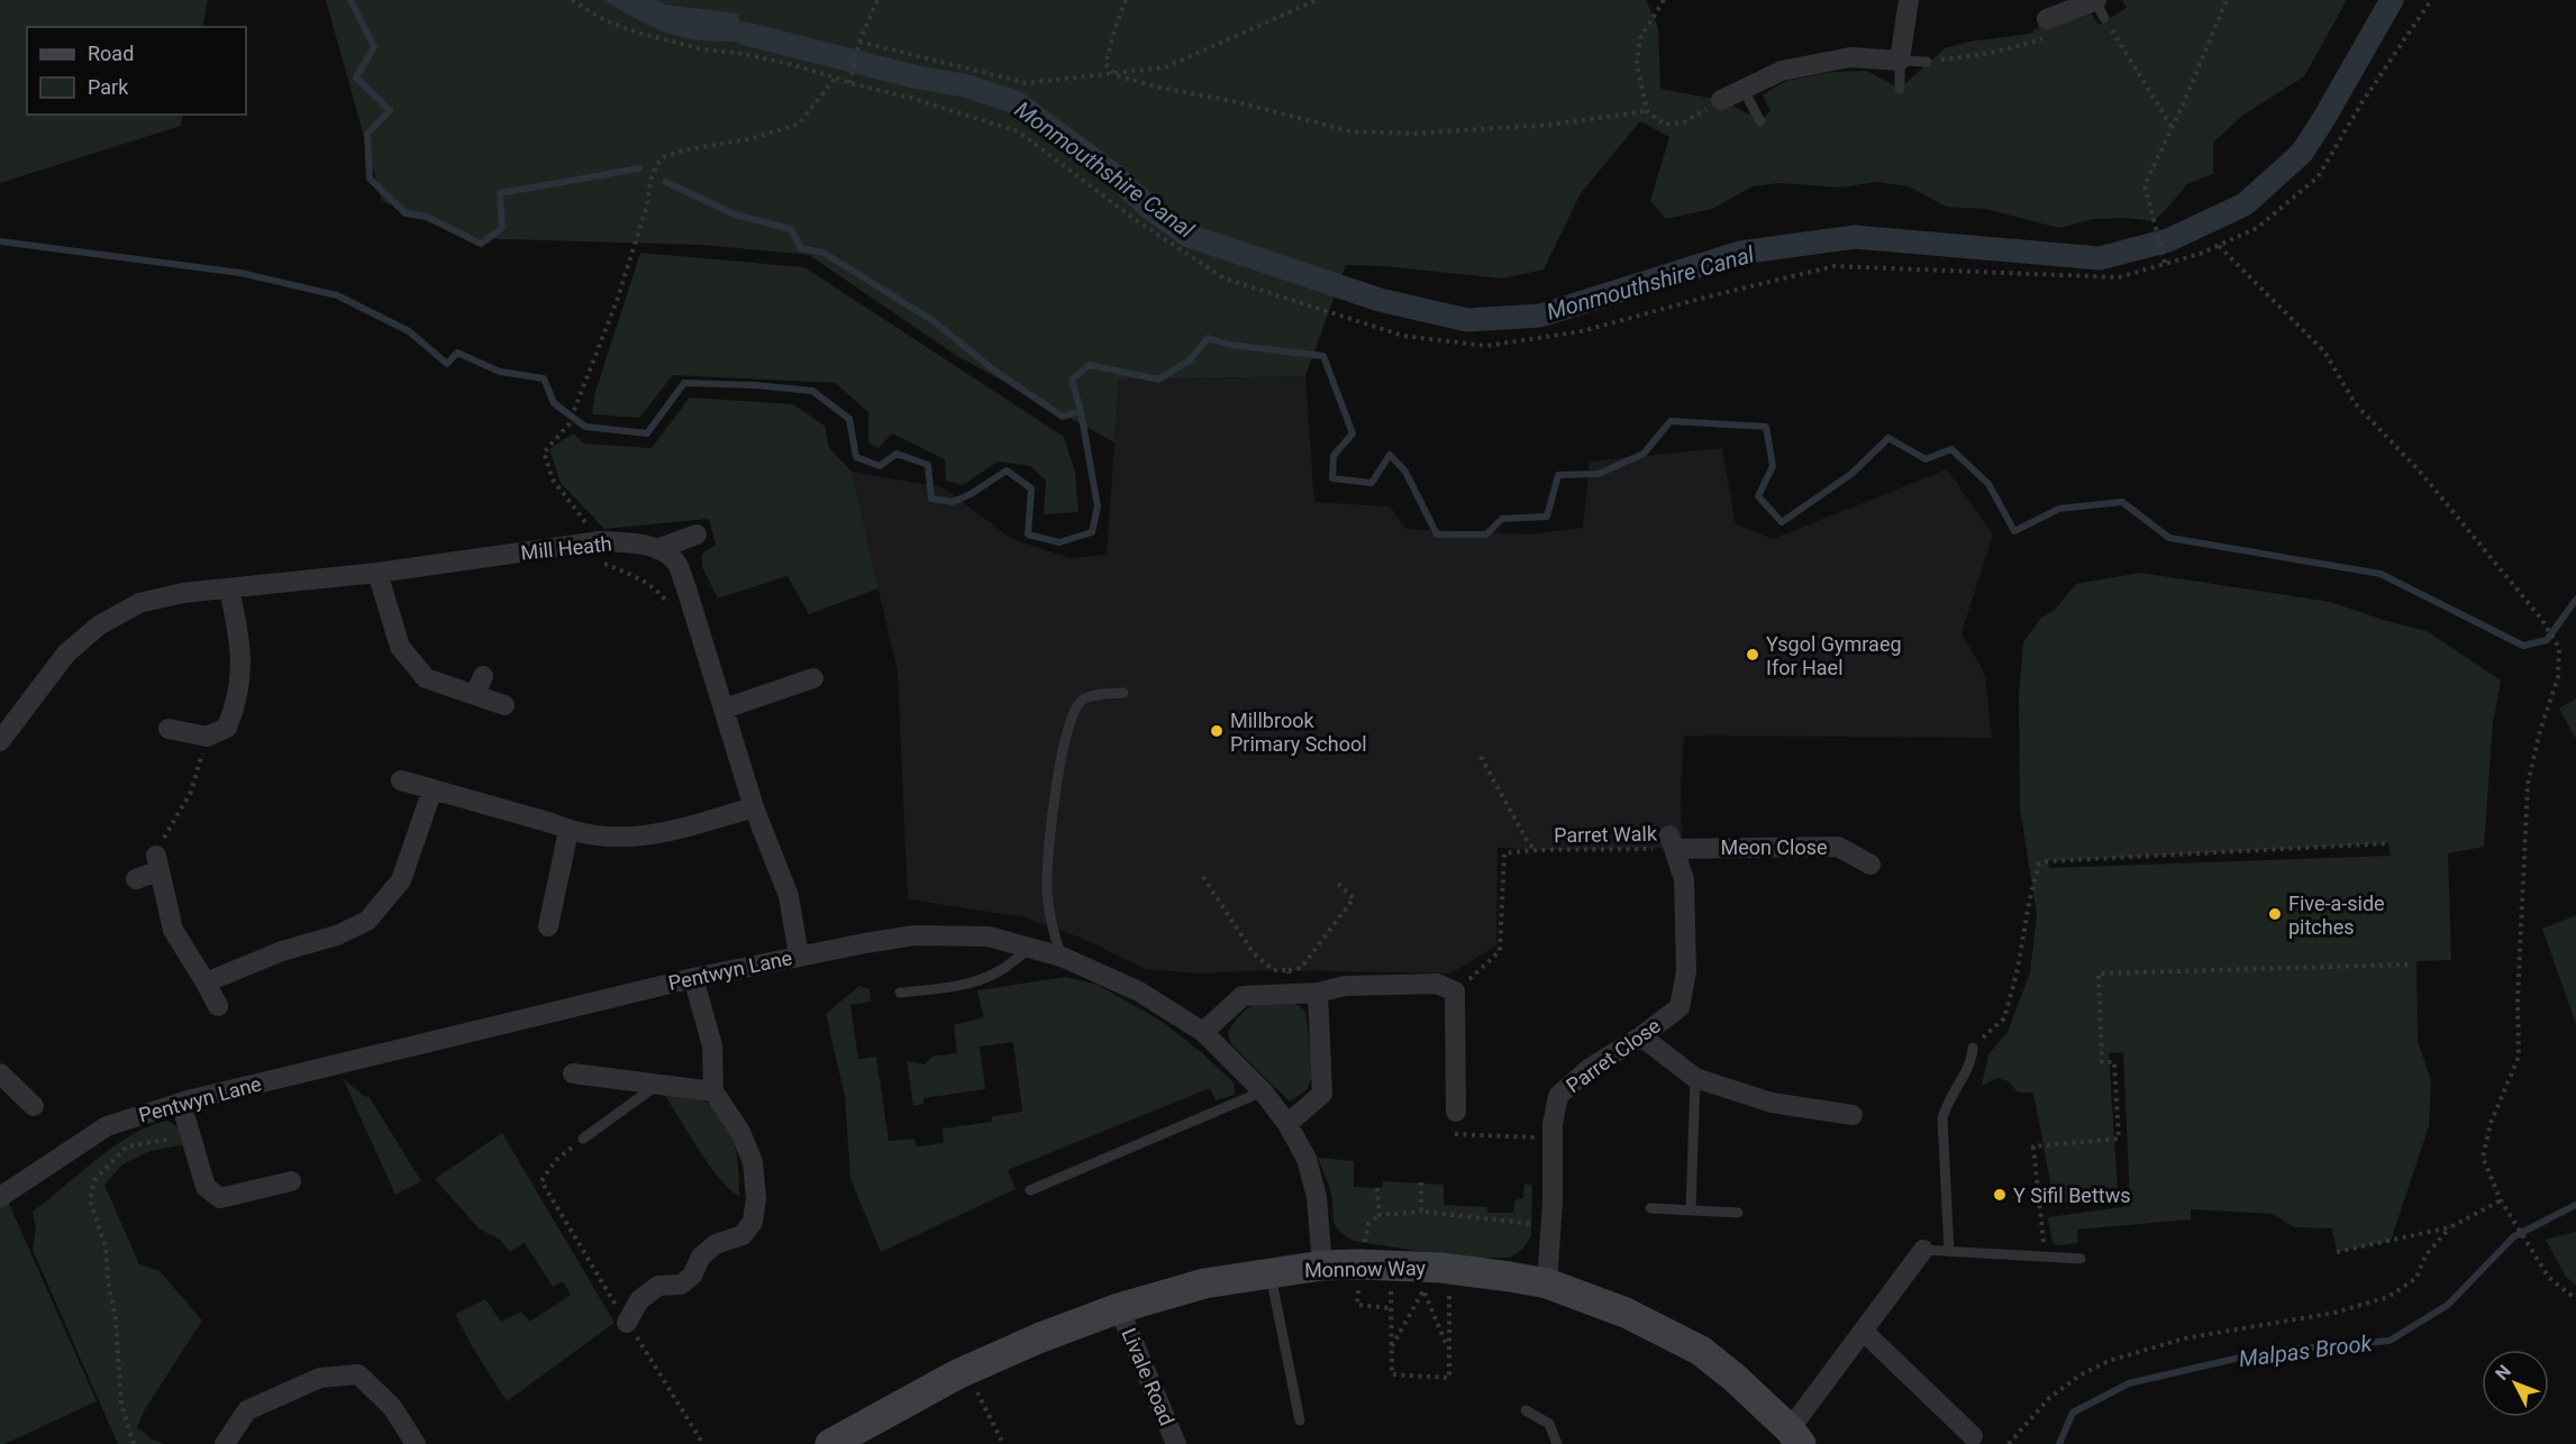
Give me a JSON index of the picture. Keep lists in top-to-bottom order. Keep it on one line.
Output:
{"streets":{"street":["Mill Heath","Meon Close","Pentwyn Lane","Parret Close","Monnow Way","Livale Road"],"path":["Parret Walk"]},"crossings":[["Parret Walk","Meon Close"],["Parret Walk","Parret Close"],["Meon Close","Parret Close"],["Pentwyn Lane","Monnow Way"],["Parret Close","Monnow Way"],["Monnow Way","Livale Road"]],"water":["Monmouthshire Canal","Malpas Brook"],"places":["Ysgol Gymraeg Ifor Hael","Millbrook Primary School","Five-a-side pitches","Y Sifil Bettws"],"legend":["Road","Park"],"north":"top left"}
